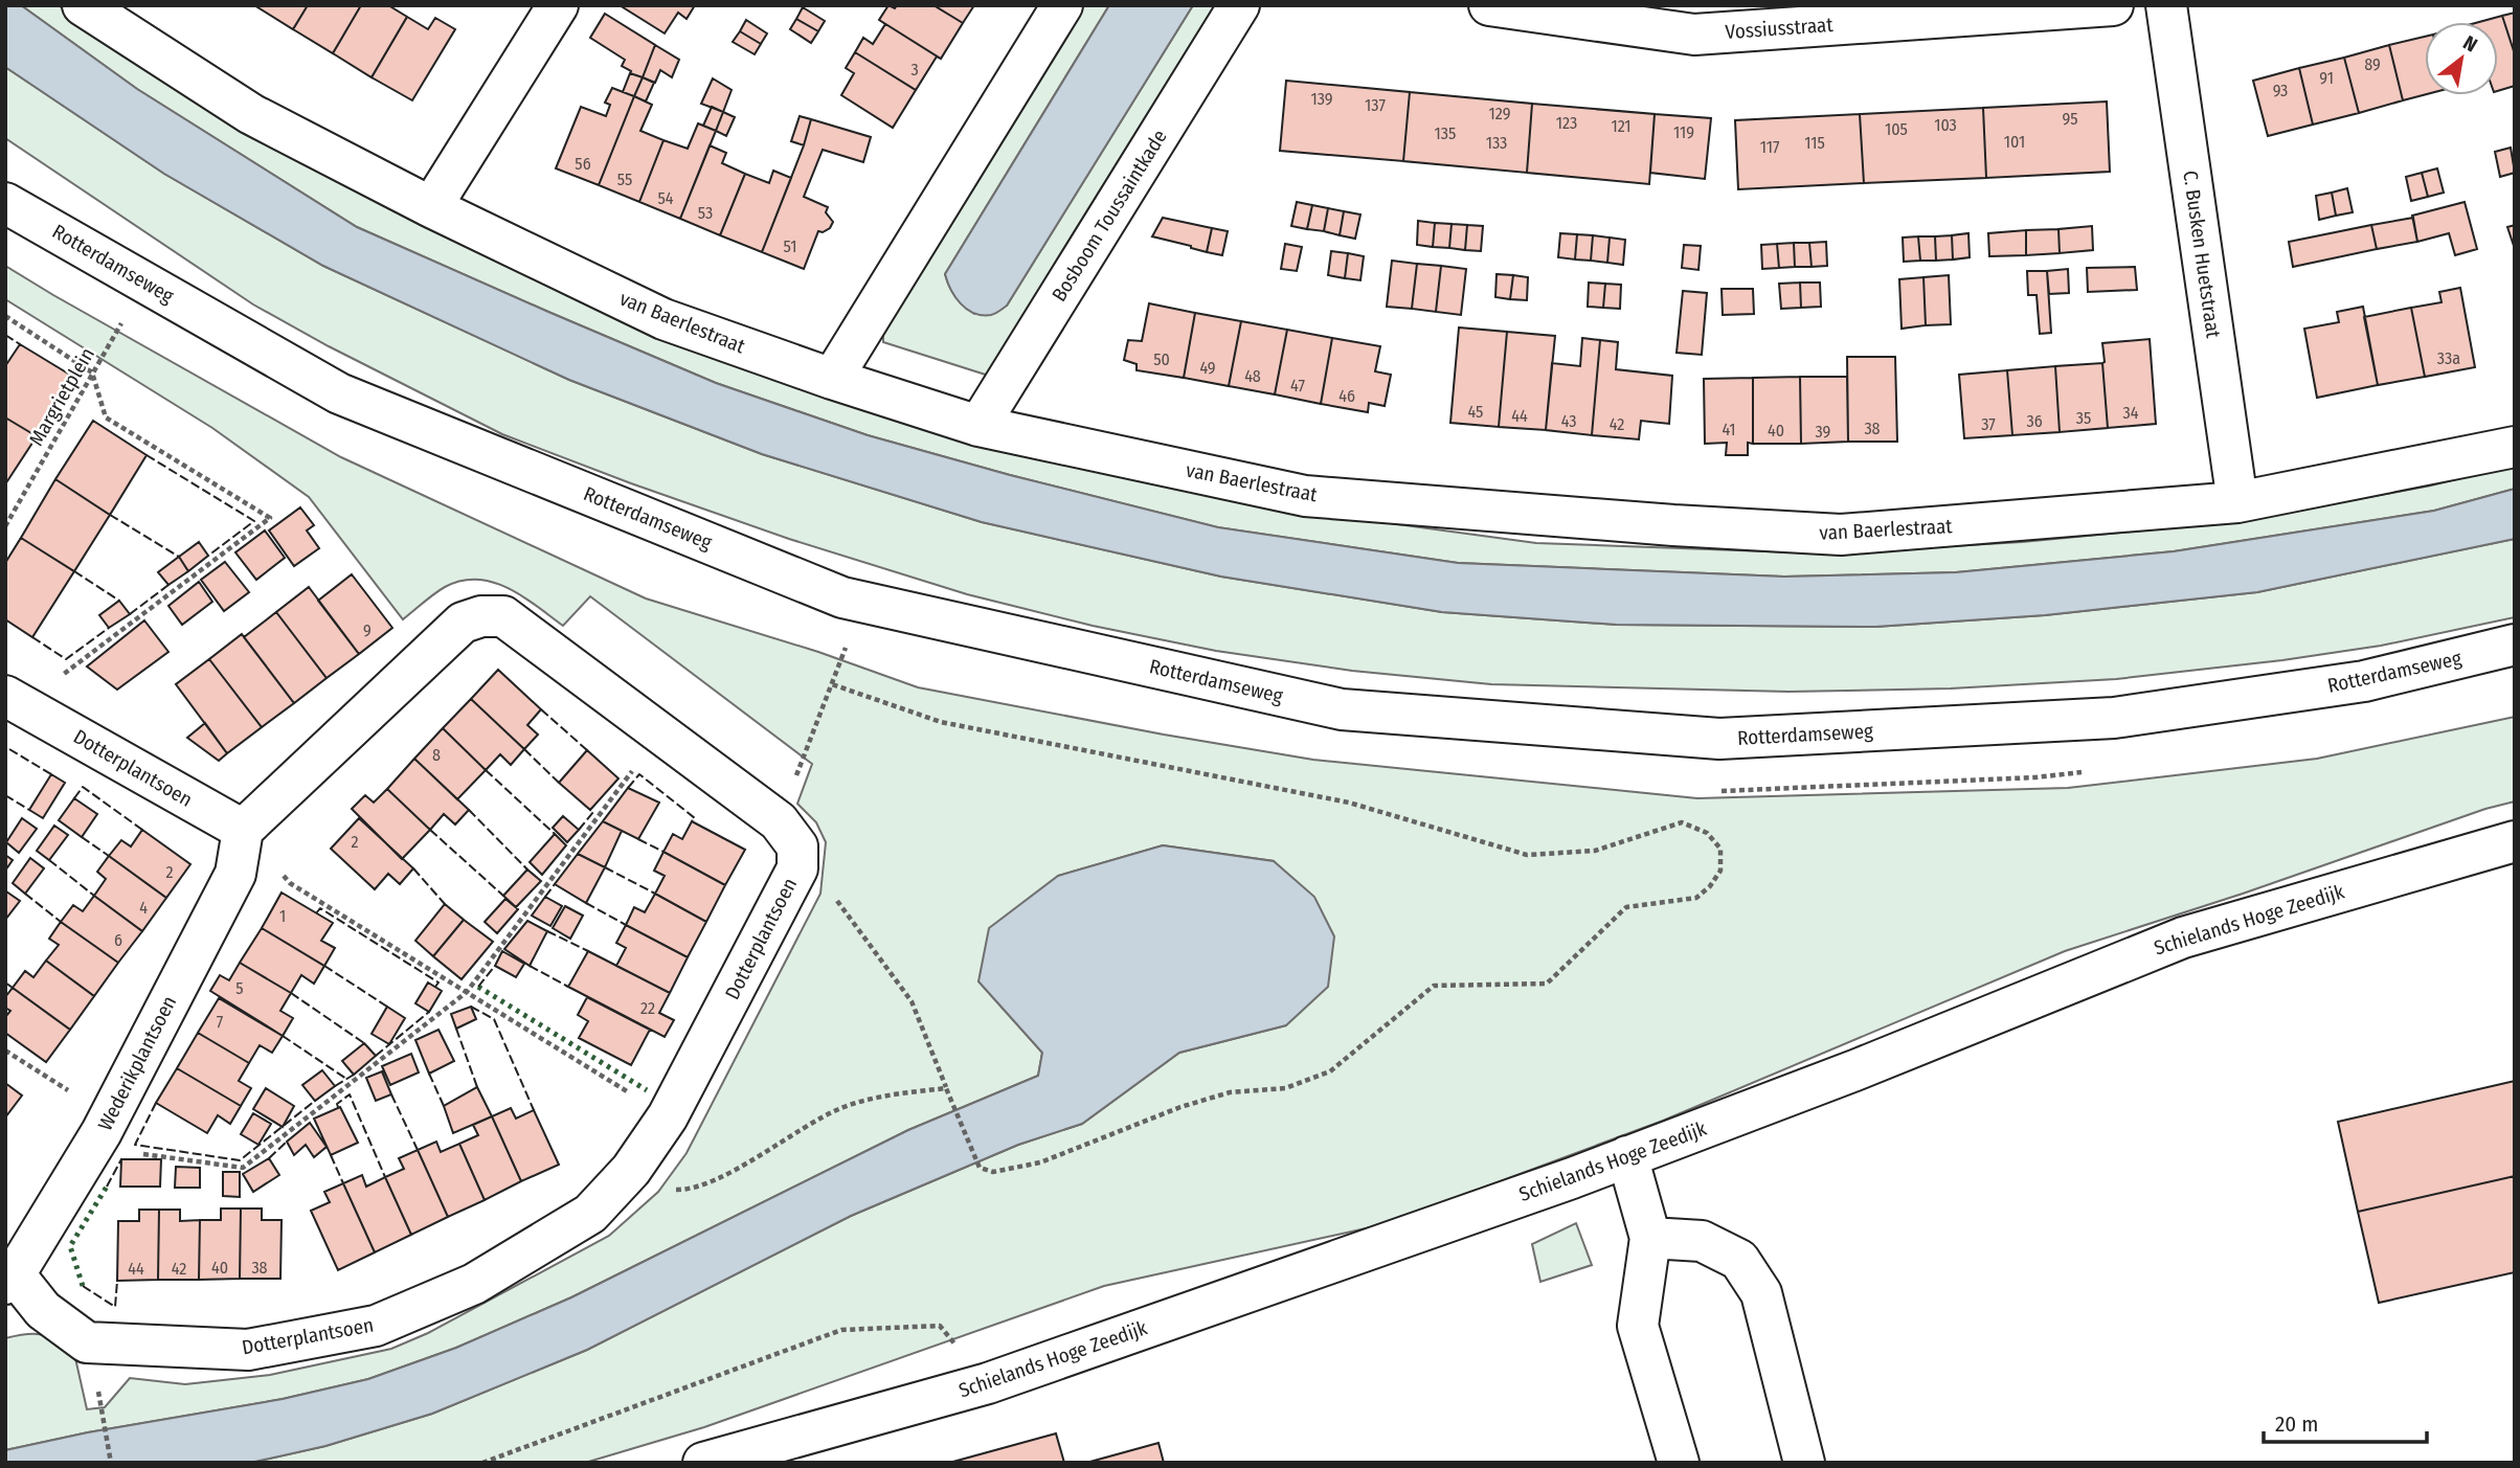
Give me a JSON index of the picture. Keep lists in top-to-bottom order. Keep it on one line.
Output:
{"streets":{"street":["Vossiusstraat","Bosboom Toussaintkade","C. Busken Huetstraat","Rotterdamseweg","van Baerlestraat","Dotterplantsoen","Schielands Hoge Zeedijk","Wederikplantsoen"],"path":["Margrietplein"]},"crossings":[["Bosboom Toussaintkade","van Baerlestraat"],["C. Busken Huetstraat","van Baerlestraat"],["Dotterplantsoen","Wederikplantsoen"]],"house_numbers":["89","3","91","93","139","137","129","95","123","103","121","105","119","135","101","133","115","117","56","55","54","53","51","33a","50","49","48","47","46","45","34","44","35","43","36","42","37","38","41","40","39","9","8","2","2","4","1","6","5","22","7","40","38","44","42"],"scale_bar":"20 m","north":"top right"}
